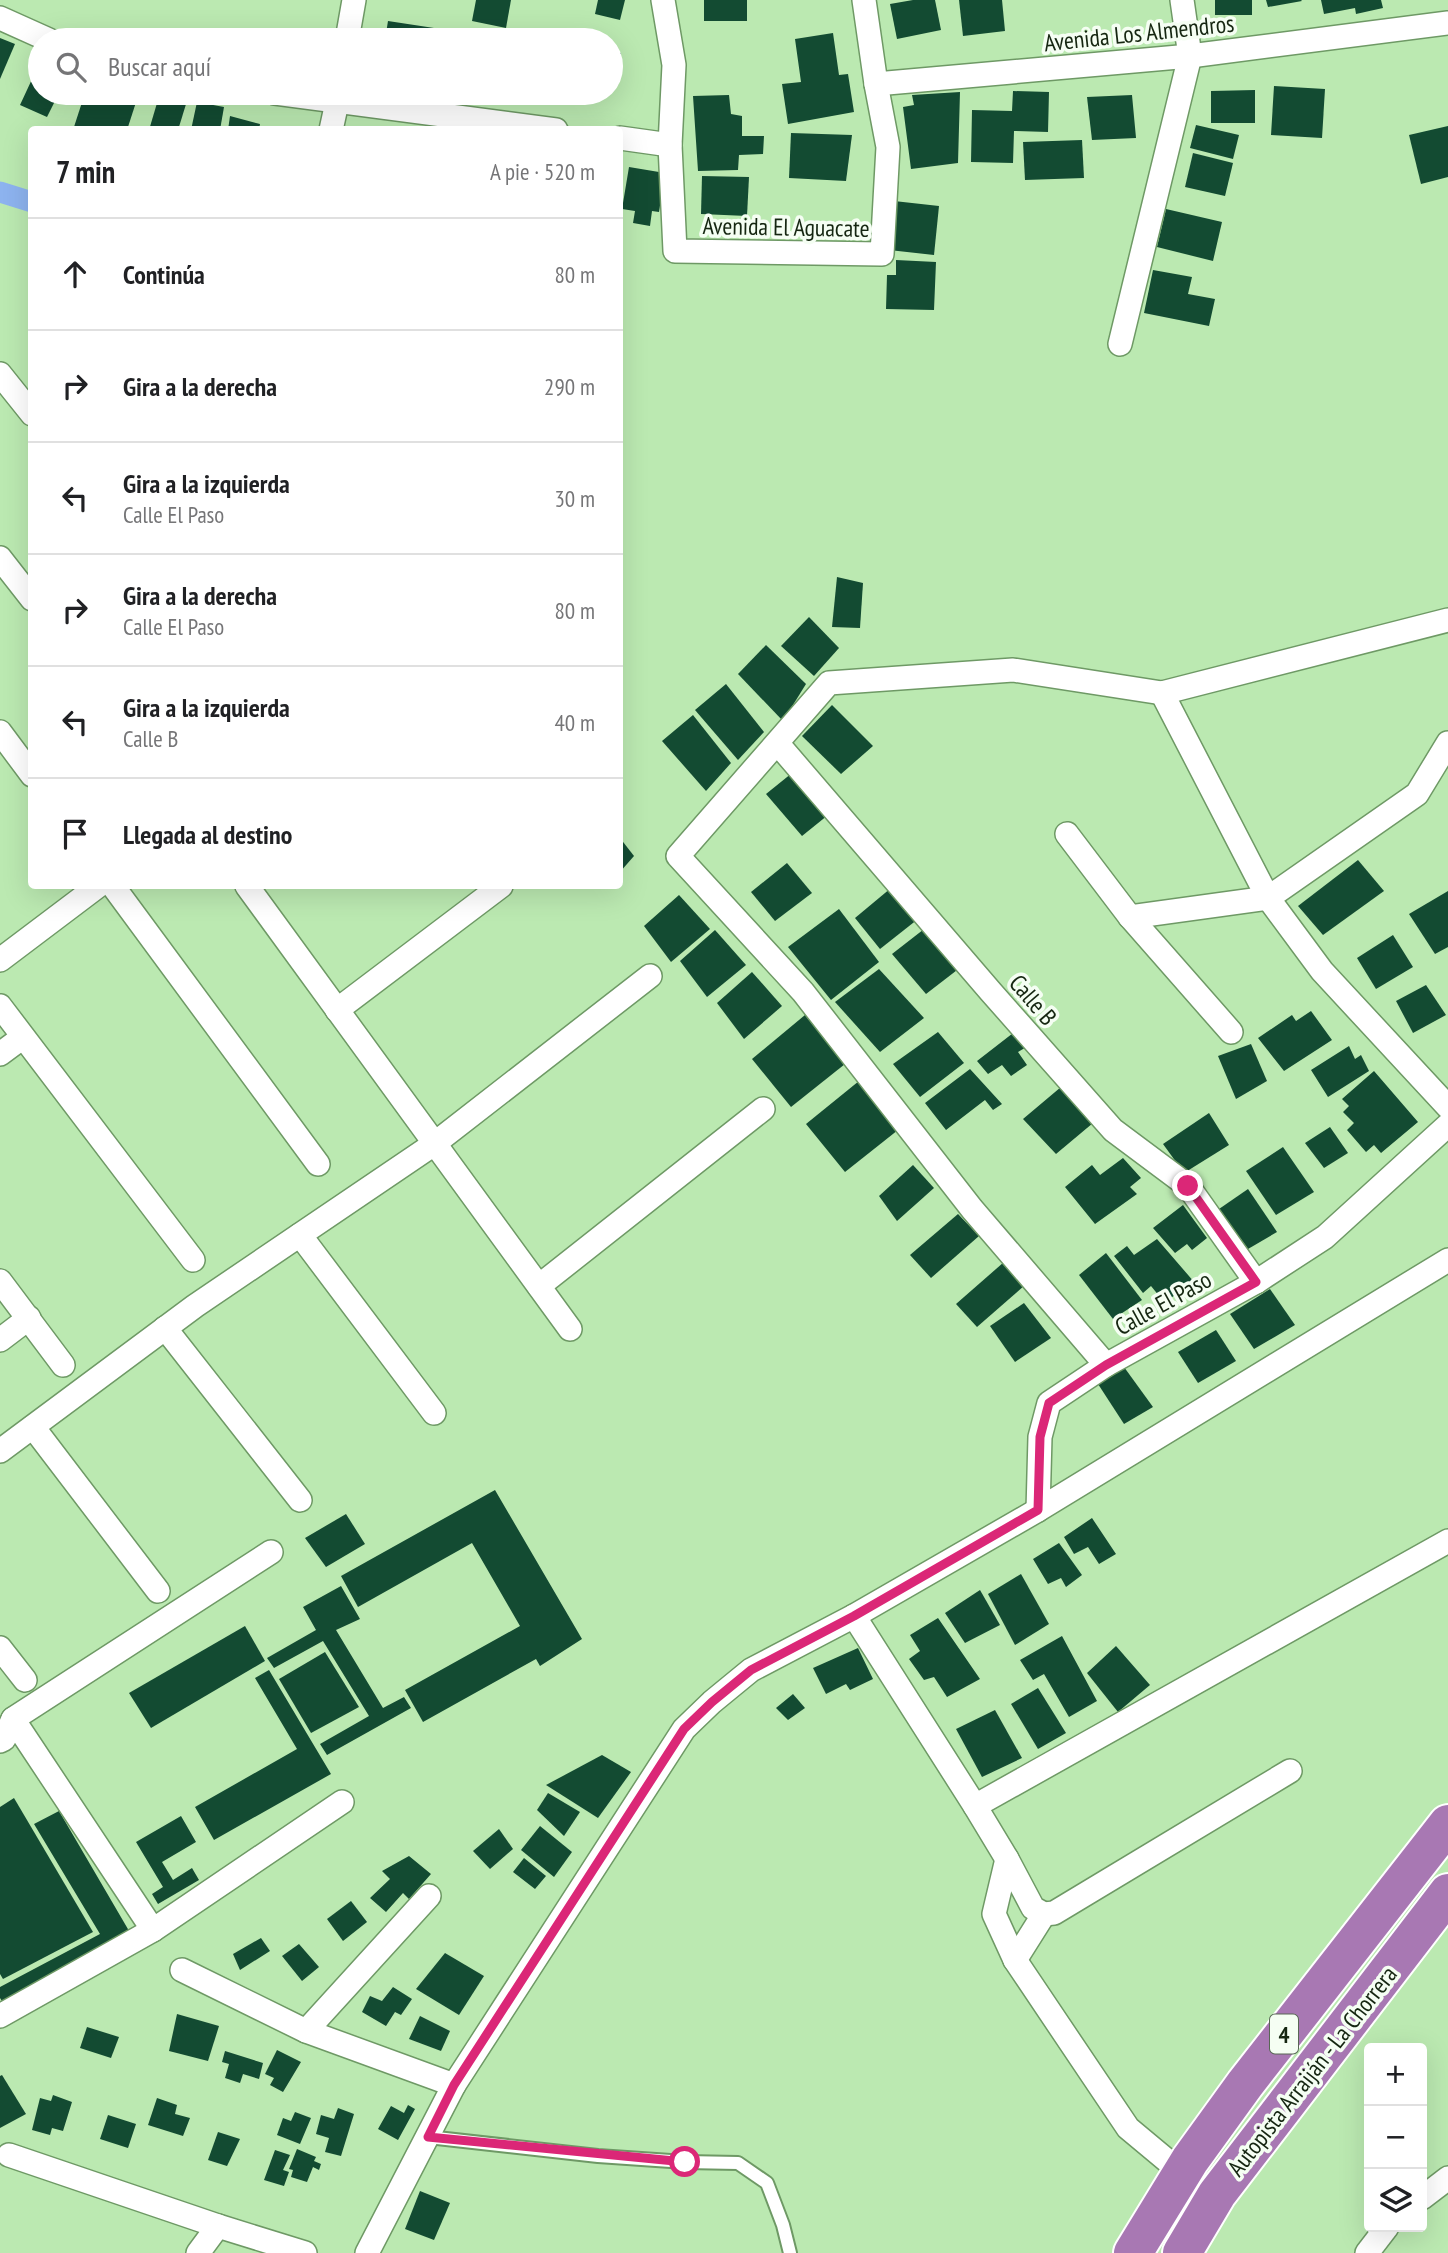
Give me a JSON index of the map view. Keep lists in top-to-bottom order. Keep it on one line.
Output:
{"streets":{"highway":["4","Autopista Arraiján - La Chorrera"],"street":["Avenida Los Almendros","Avenida El Aguacate","Calle B","Calle El Paso"]},"crossings":[["Avenida Los Almendros","Avenida El Aguacate"],["Calle B","Calle El Paso"]],"page":{"search":"Buscar aquí","heading":["7 min","A pie · 520 m"],"list":[["Continúa","80 m"],["Gira a la derecha","290 m"],["Gira a la izquierda","Calle El Paso","30 m"],["Gira a la derecha","Calle El Paso","80 m"],["Gira a la izquierda","Calle B","40 m"],"Llegada al destino"],"map_buttons":["+","−"]}}
